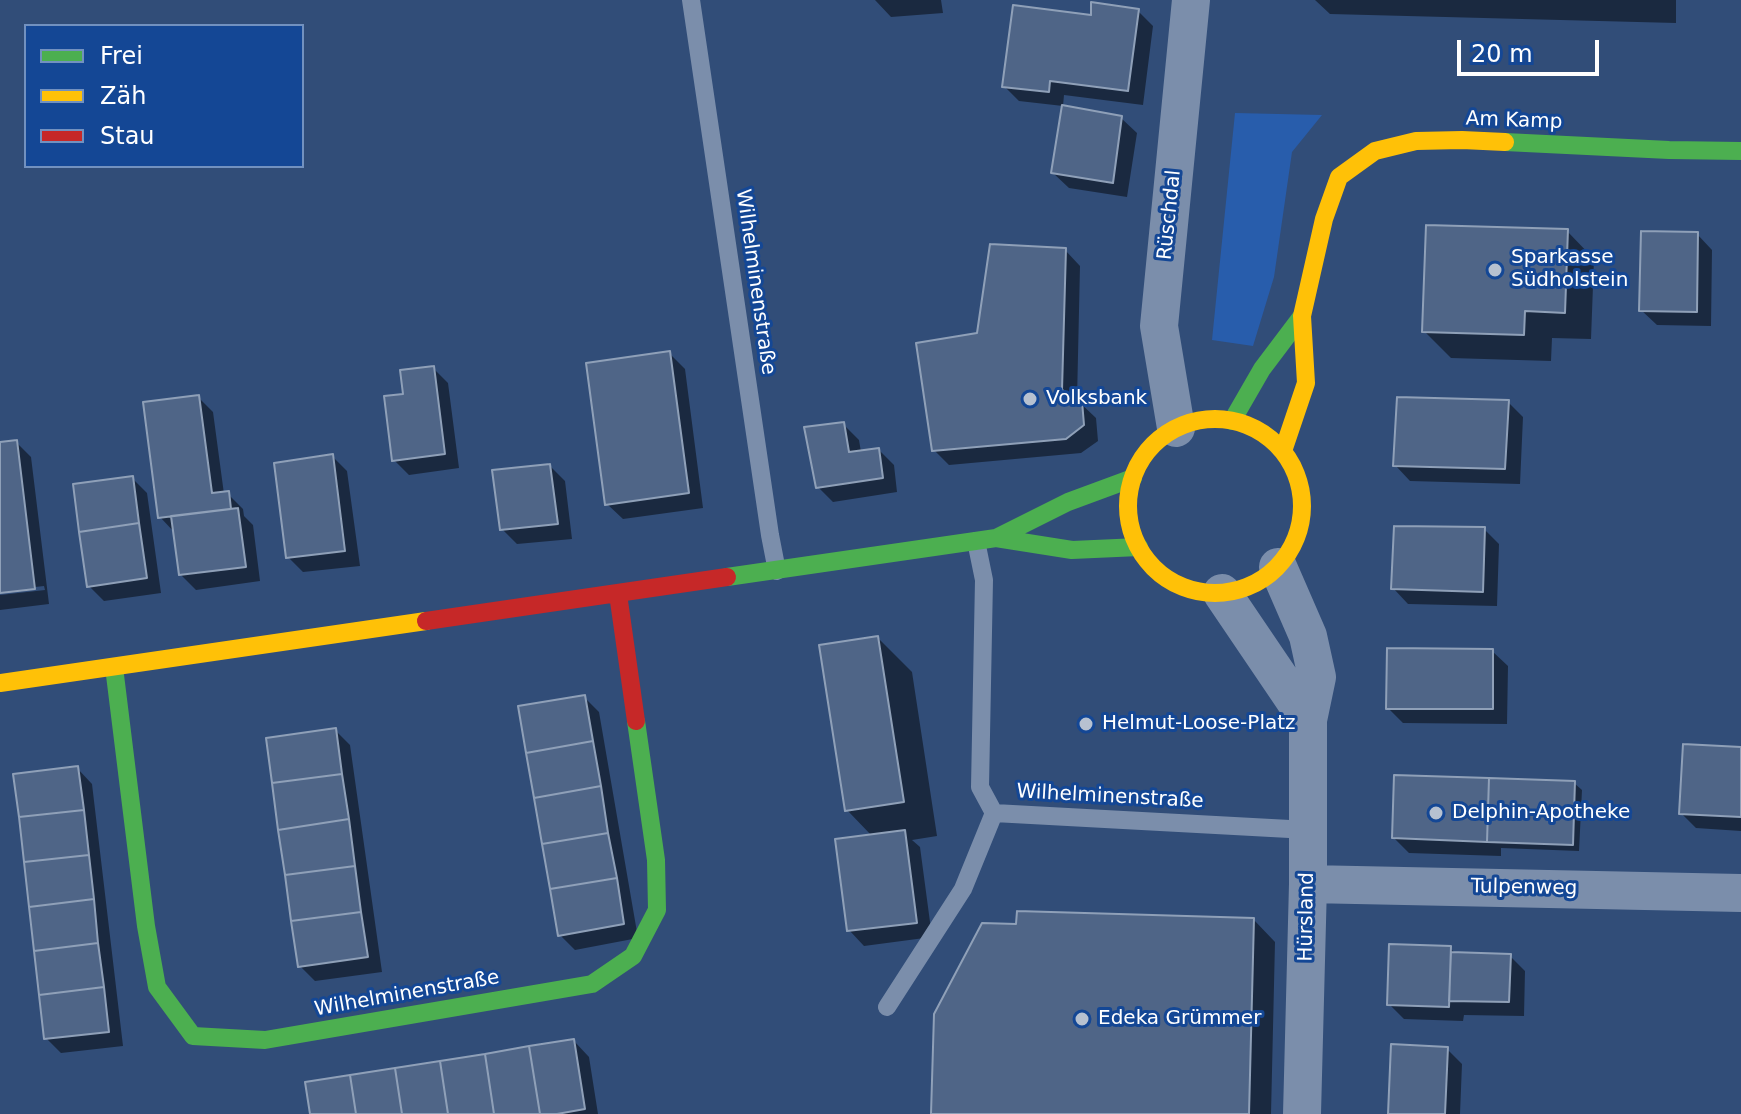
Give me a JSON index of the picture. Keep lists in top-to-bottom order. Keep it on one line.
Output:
{"streets":{"street":["Am Kamp","Rüschdal","Wilhelminenstraße","Tulpenweg","Hürsland"]},"crossings":[["Rüschdal","Hürsland"],["Wilhelminenstraße","Hürsland"],["Tulpenweg","Hürsland"]],"places":["Sparkasse Südholstein","Volksbank","Helmut-Loose-Platz","Delphin-Apotheke","Edeka Grümmer"],"legend":["Frei","Zäh","Stau"],"scale_bar":"20 m"}
